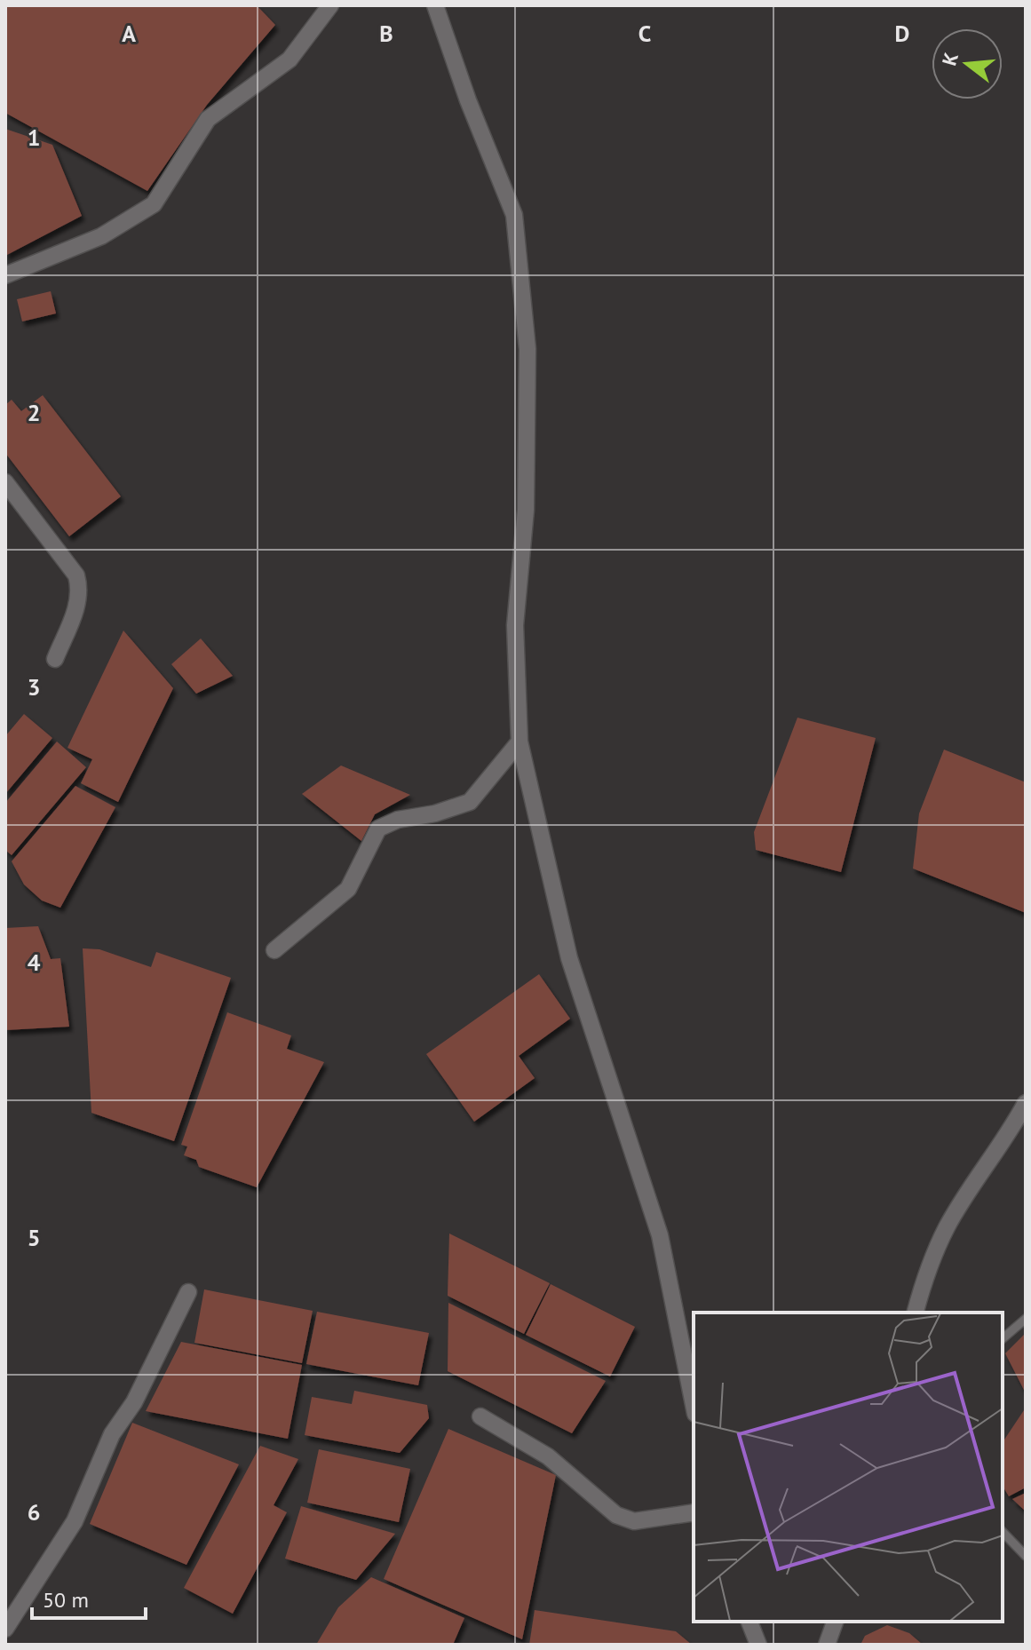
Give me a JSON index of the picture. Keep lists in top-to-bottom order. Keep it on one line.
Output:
{"scale_bar":"50 m","north":"left","grid":{"columns":["A","B","C","D"],"rows":["1","2","3","4","5","6"]}}
